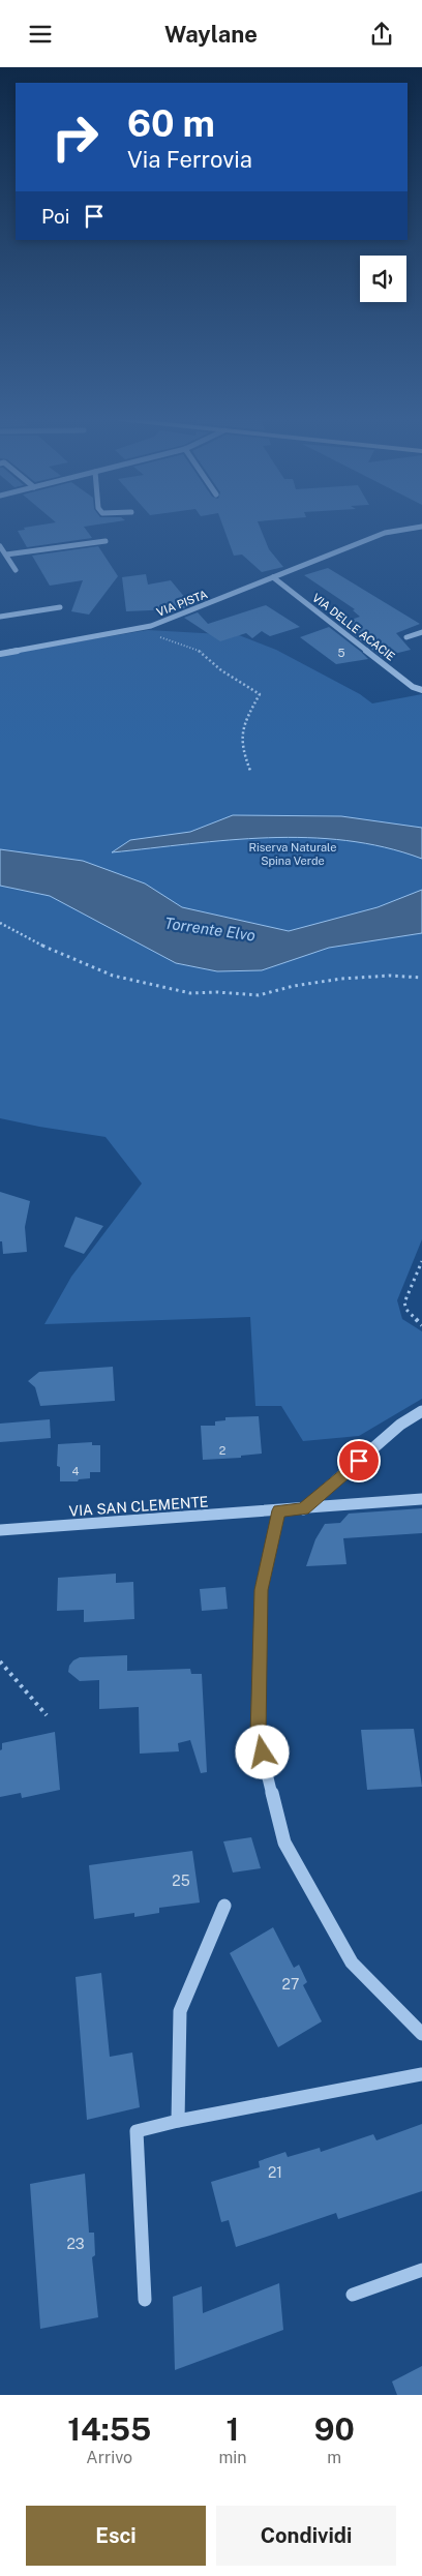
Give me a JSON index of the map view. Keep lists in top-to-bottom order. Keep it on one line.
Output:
{"streets":{"street":["VIA PISTA","VIA DELLE ACACIE","VIA SAN CLEMENTE"]},"crossings":[["VIA PISTA","VIA DELLE ACACIE"]],"water":["Torrente Elvo"],"parks":["Riserva Naturale Spina Verde"],"house_numbers":["5","2","4","25","27","21","23"],"page":{"header":"Waylane","turn":["60 m","Via Ferrovia"],"then":"Poi","eta":["14:55","Arrivo","1","min","90","m"],"buttons":["Esci","Condividi"]}}
